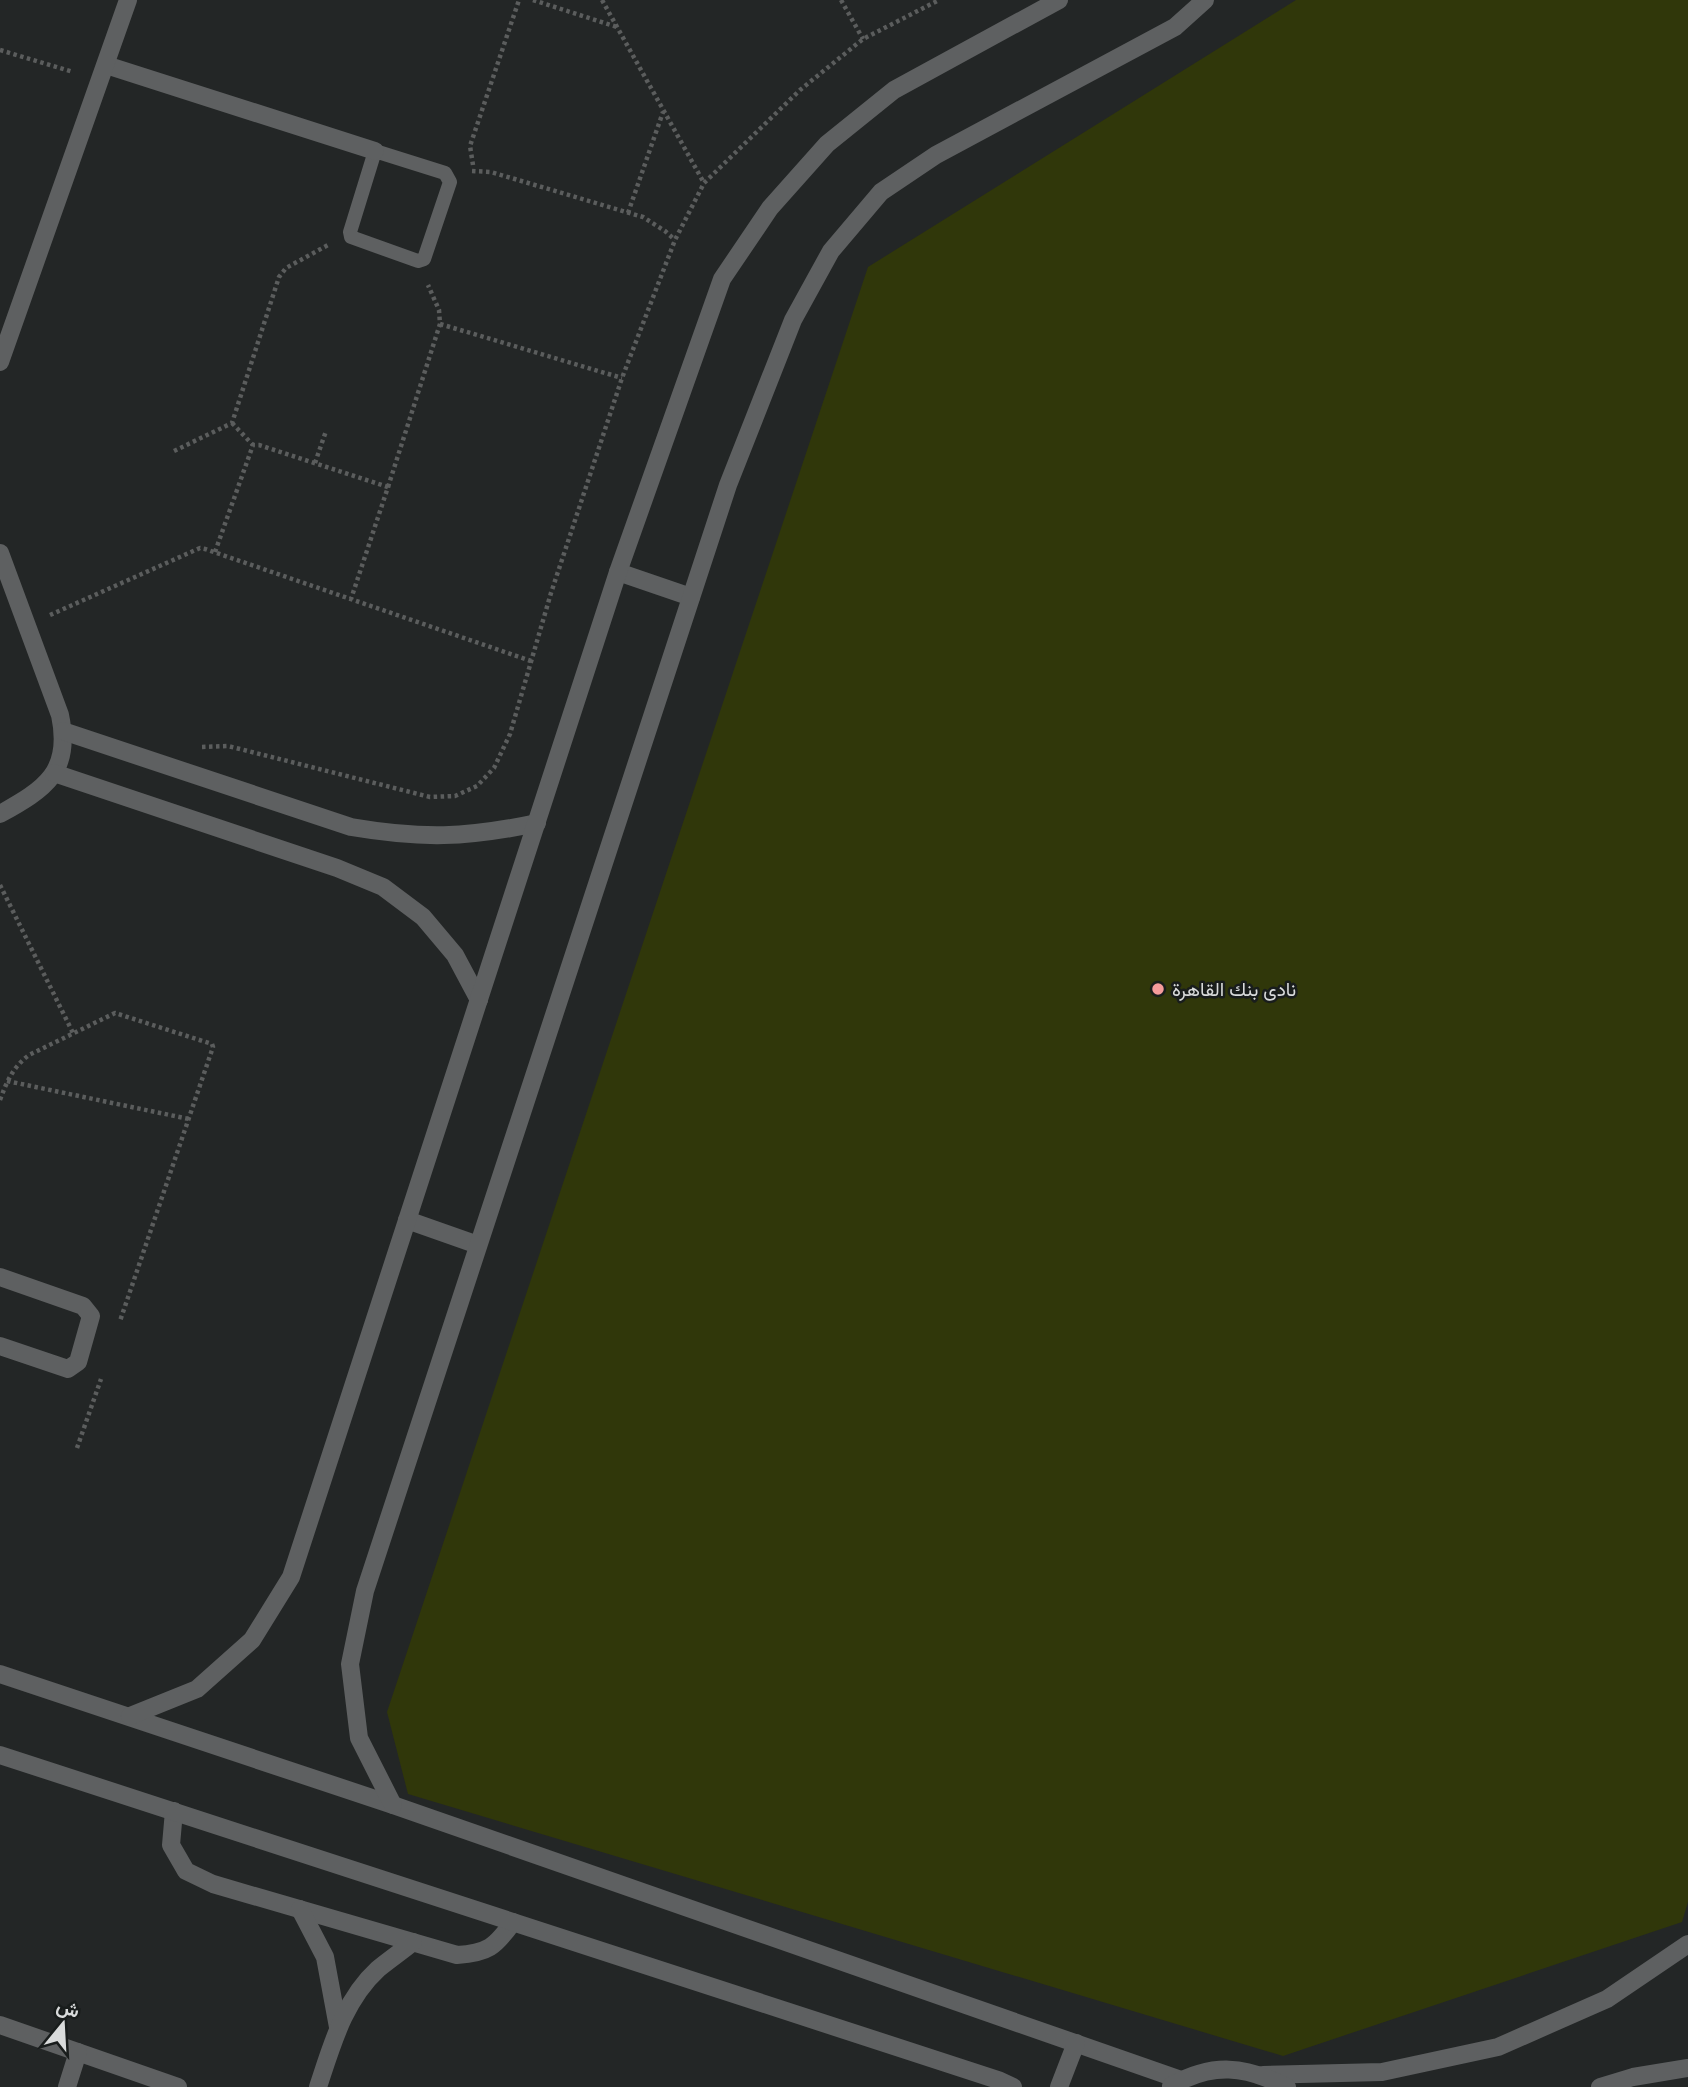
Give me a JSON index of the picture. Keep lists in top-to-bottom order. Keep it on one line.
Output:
{"places":["نادى بنك القاهرة"],"north":"top"}
